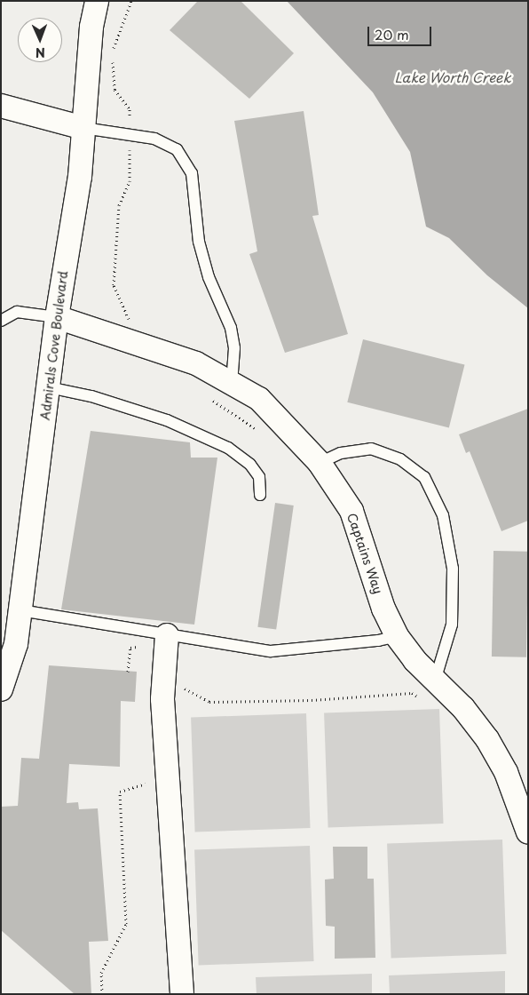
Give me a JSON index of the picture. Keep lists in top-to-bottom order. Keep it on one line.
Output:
{"streets":{"street":["Admirals Cove Boulevard","Captains Way"]},"crossings":[["Admirals Cove Boulevard","Captains Way"]],"water":["Lake Worth Creek"],"scale_bar":"20 m","north":"bottom"}
